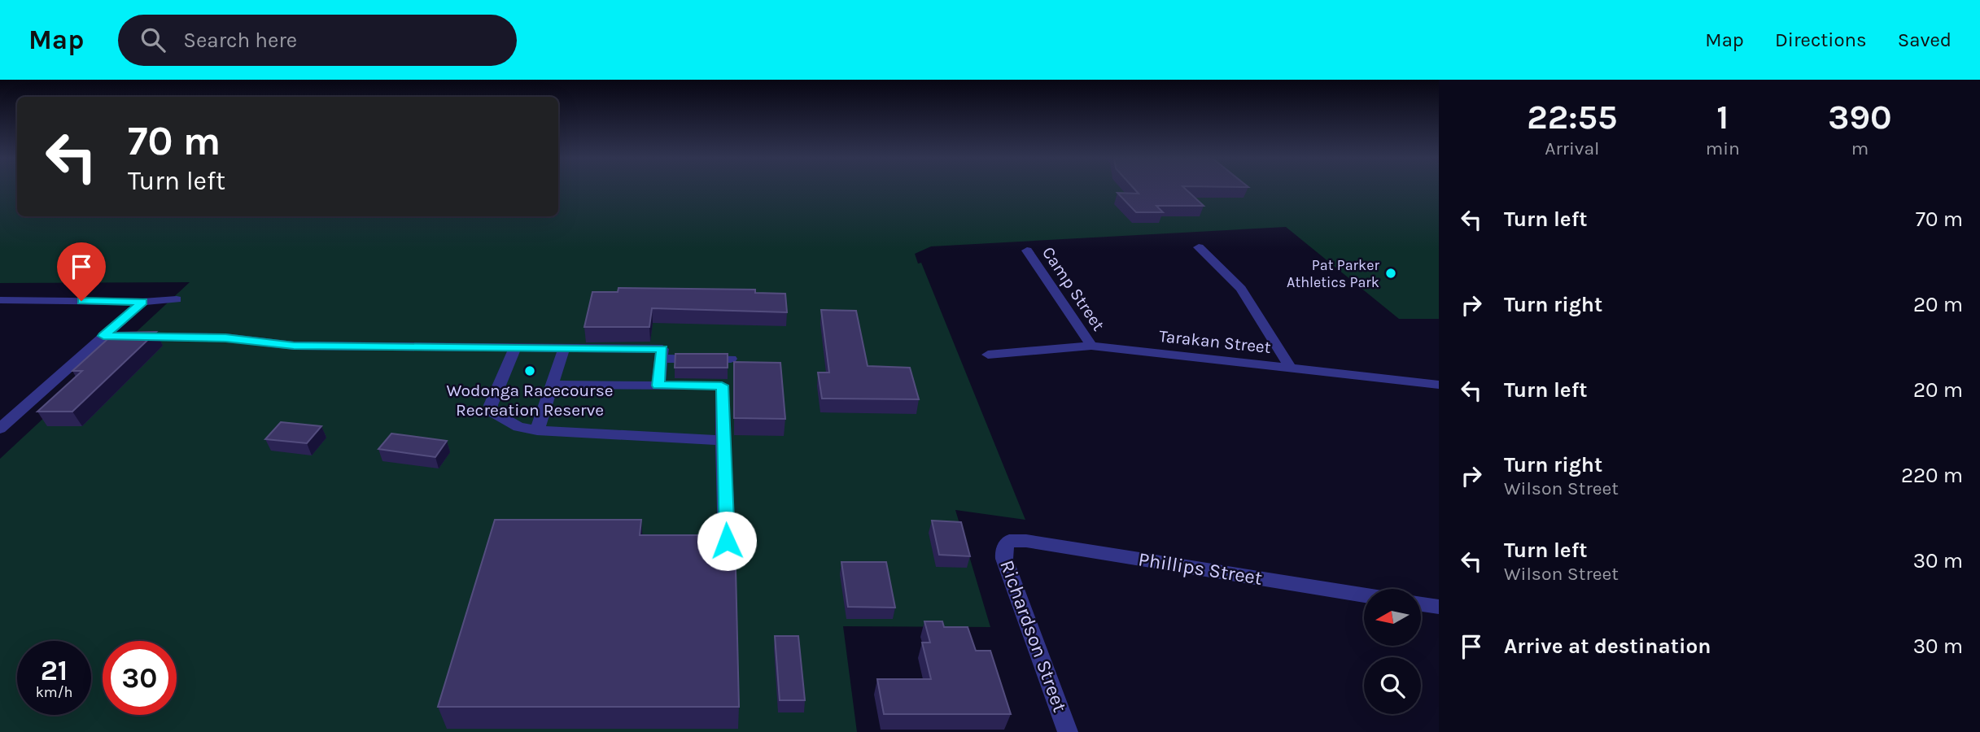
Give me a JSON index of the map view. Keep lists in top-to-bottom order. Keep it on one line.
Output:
{"streets":{"street":["Camp Street","Tarakan Street","Phillips Street","Richardson Street"]},"crossings":[["Camp Street","Tarakan Street"],["Phillips Street","Richardson Street"]],"places":["Pat Parker Athletics Park","Wodonga Racecourse Recreation Reserve"],"north":"left","page":{"header":"Map","search":"Search here","nav":["Map","Directions","Saved"],"eta":["22:55","Arrival","1","min","390","m"],"turn":["70 m","Turn left"],"list":[{"name":"Turn left","value":"70 m"},{"name":"Turn right","value":"20 m"},{"name":"Turn left","value":"20 m"},{"name":"Turn right","note":"Wilson Street","value":"220 m"},{"name":"Turn left","note":"Wilson Street","value":"30 m"},{"name":"Arrive at destination","value":"30 m"}],"speed":"21 km/h","limit":"30"}}
